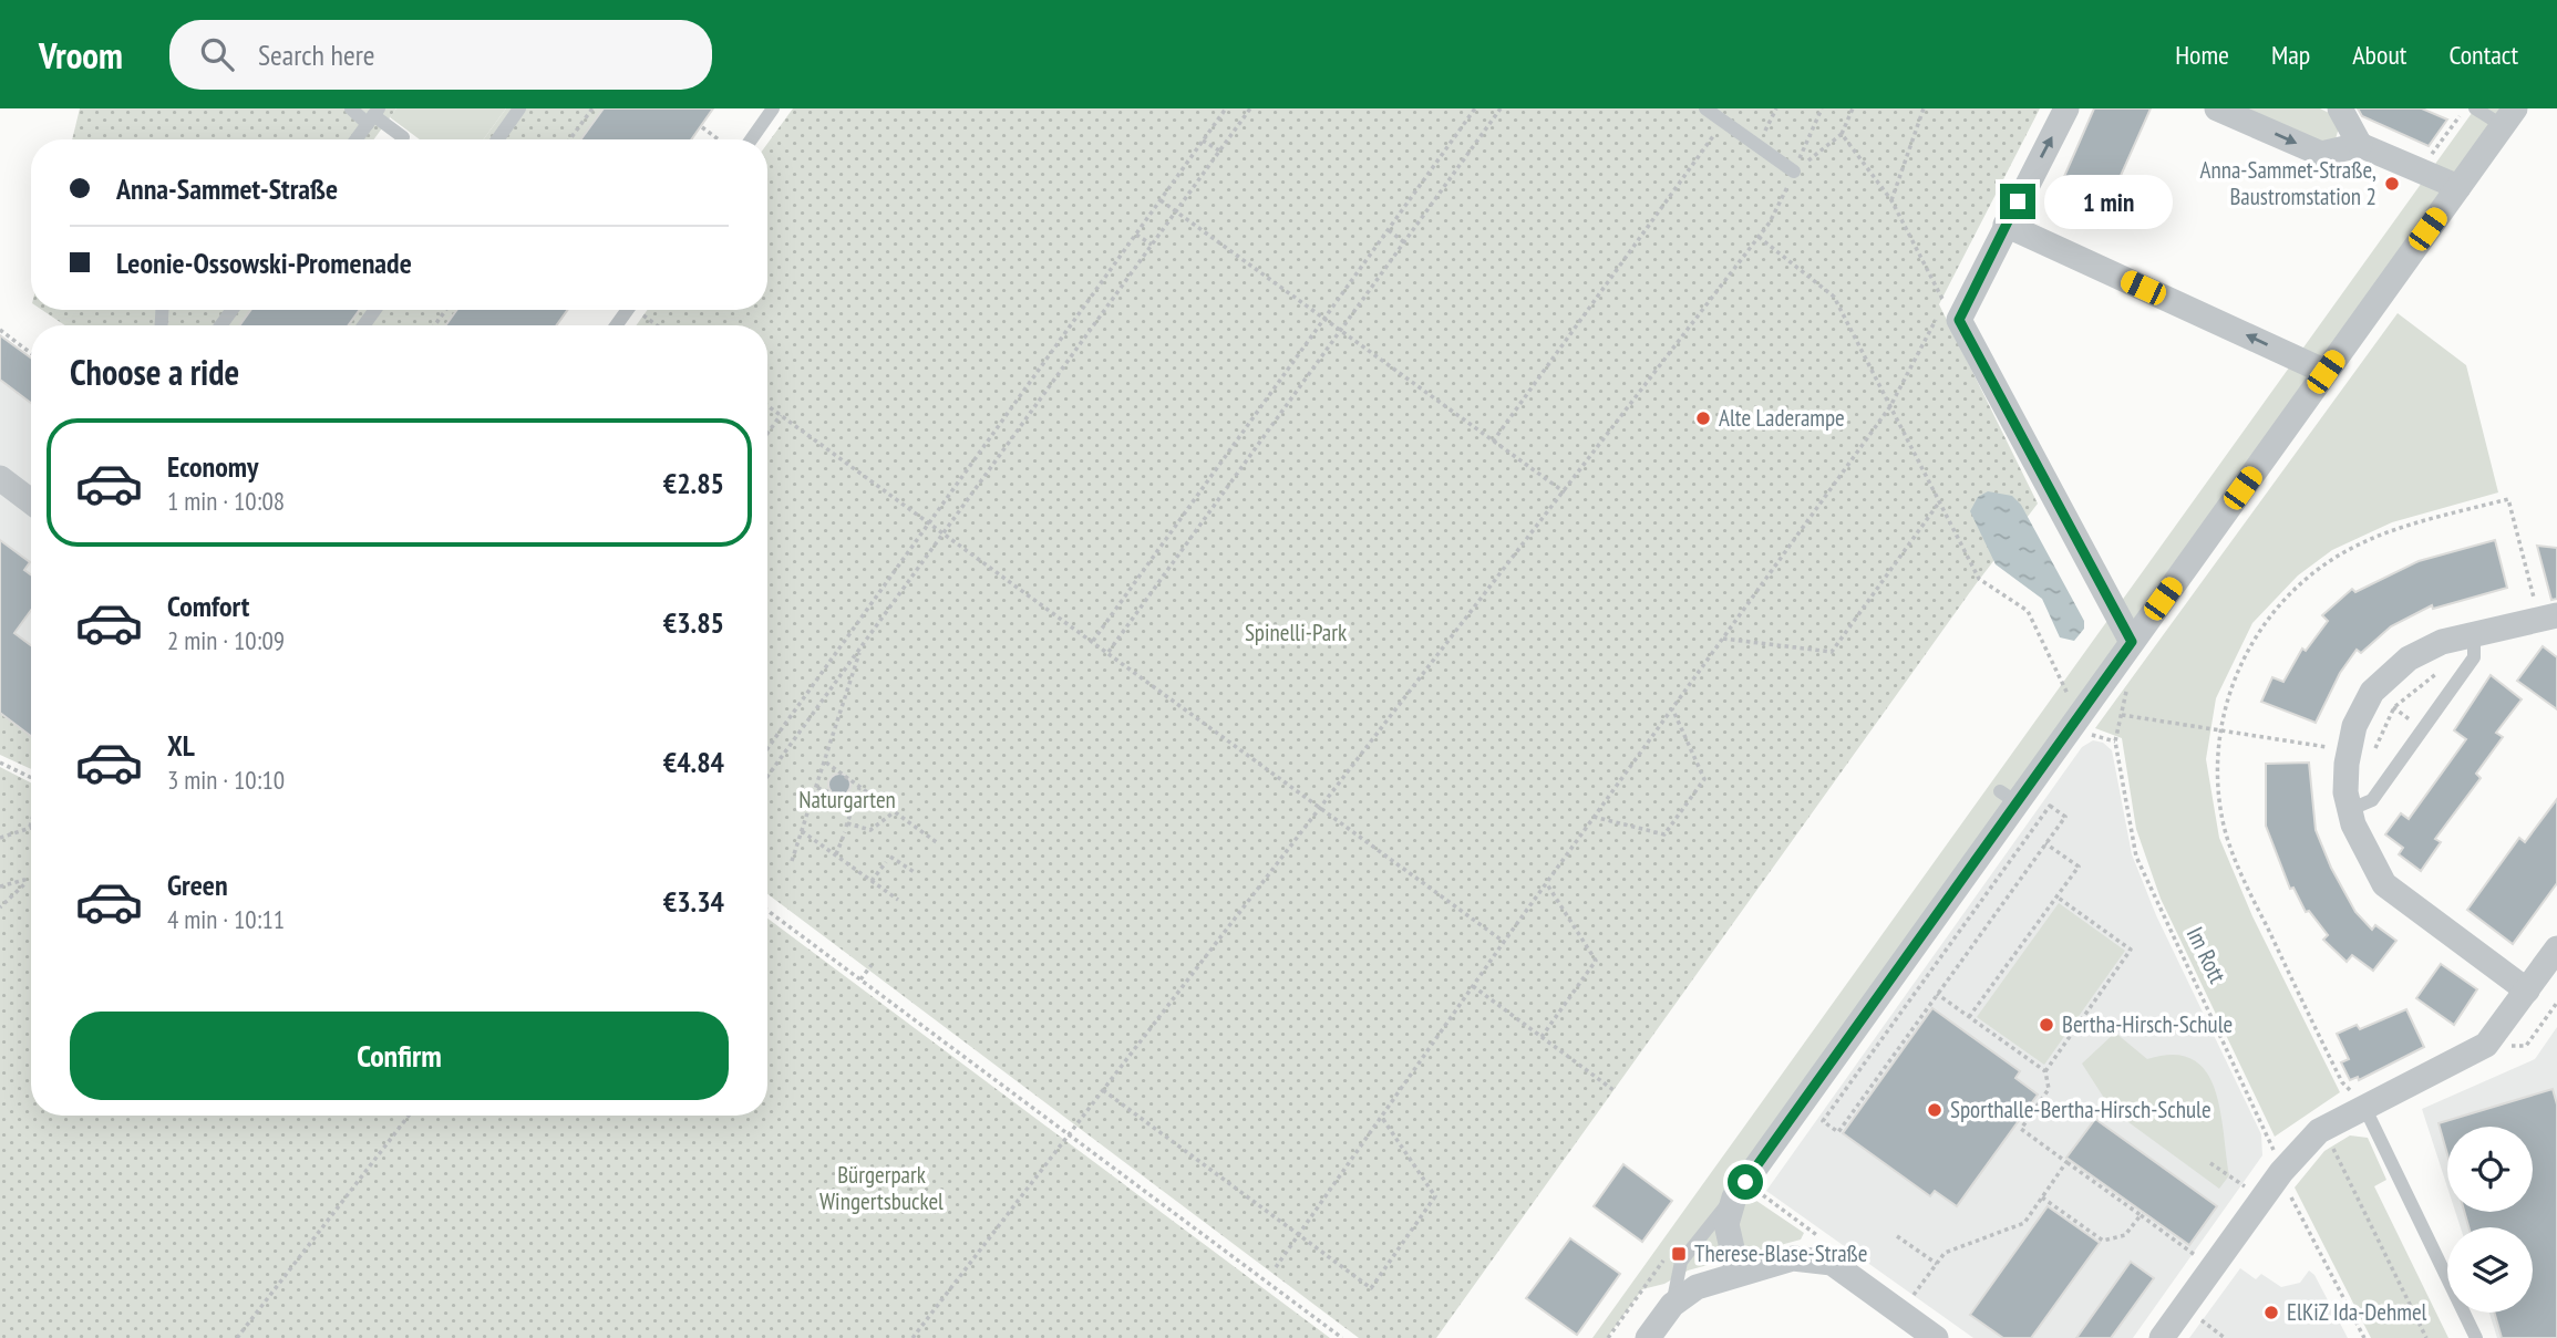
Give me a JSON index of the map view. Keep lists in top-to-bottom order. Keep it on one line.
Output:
{"streets":{"path":["Im Rott"]},"parks":["Spinelli-Park","Naturgarten","Bürgerpark Wingertsbuckel"],"places":{"other":["Anna-Sammet-Straße, Baustromstation 2","Alte Laderampe","Bertha-Hirsch-Schule","Sporthalle-Bertha-Hirsch-Schule","ElKiZ Ida-Dehmel"],"transit":["Therese-Blase-Straße"]},"page":{"header":"Vroom","search":"Search here","nav":["Home","Map","About","Contact"],"banner":["Anna-Sammet-Straße","Leonie-Ossowski-Promenade"],"bubble":"1 min","heading":"Choose a ride","list":[{"name":"Economy","note":"1 min · 10:08","value":"€2.85"},{"name":"Comfort","note":"2 min · 10:09","value":"€3.85"},{"name":"XL","note":"3 min · 10:10","value":"€4.84"},{"name":"Green","note":"4 min · 10:11","value":"€3.34"}],"buttons":"Confirm"}}
